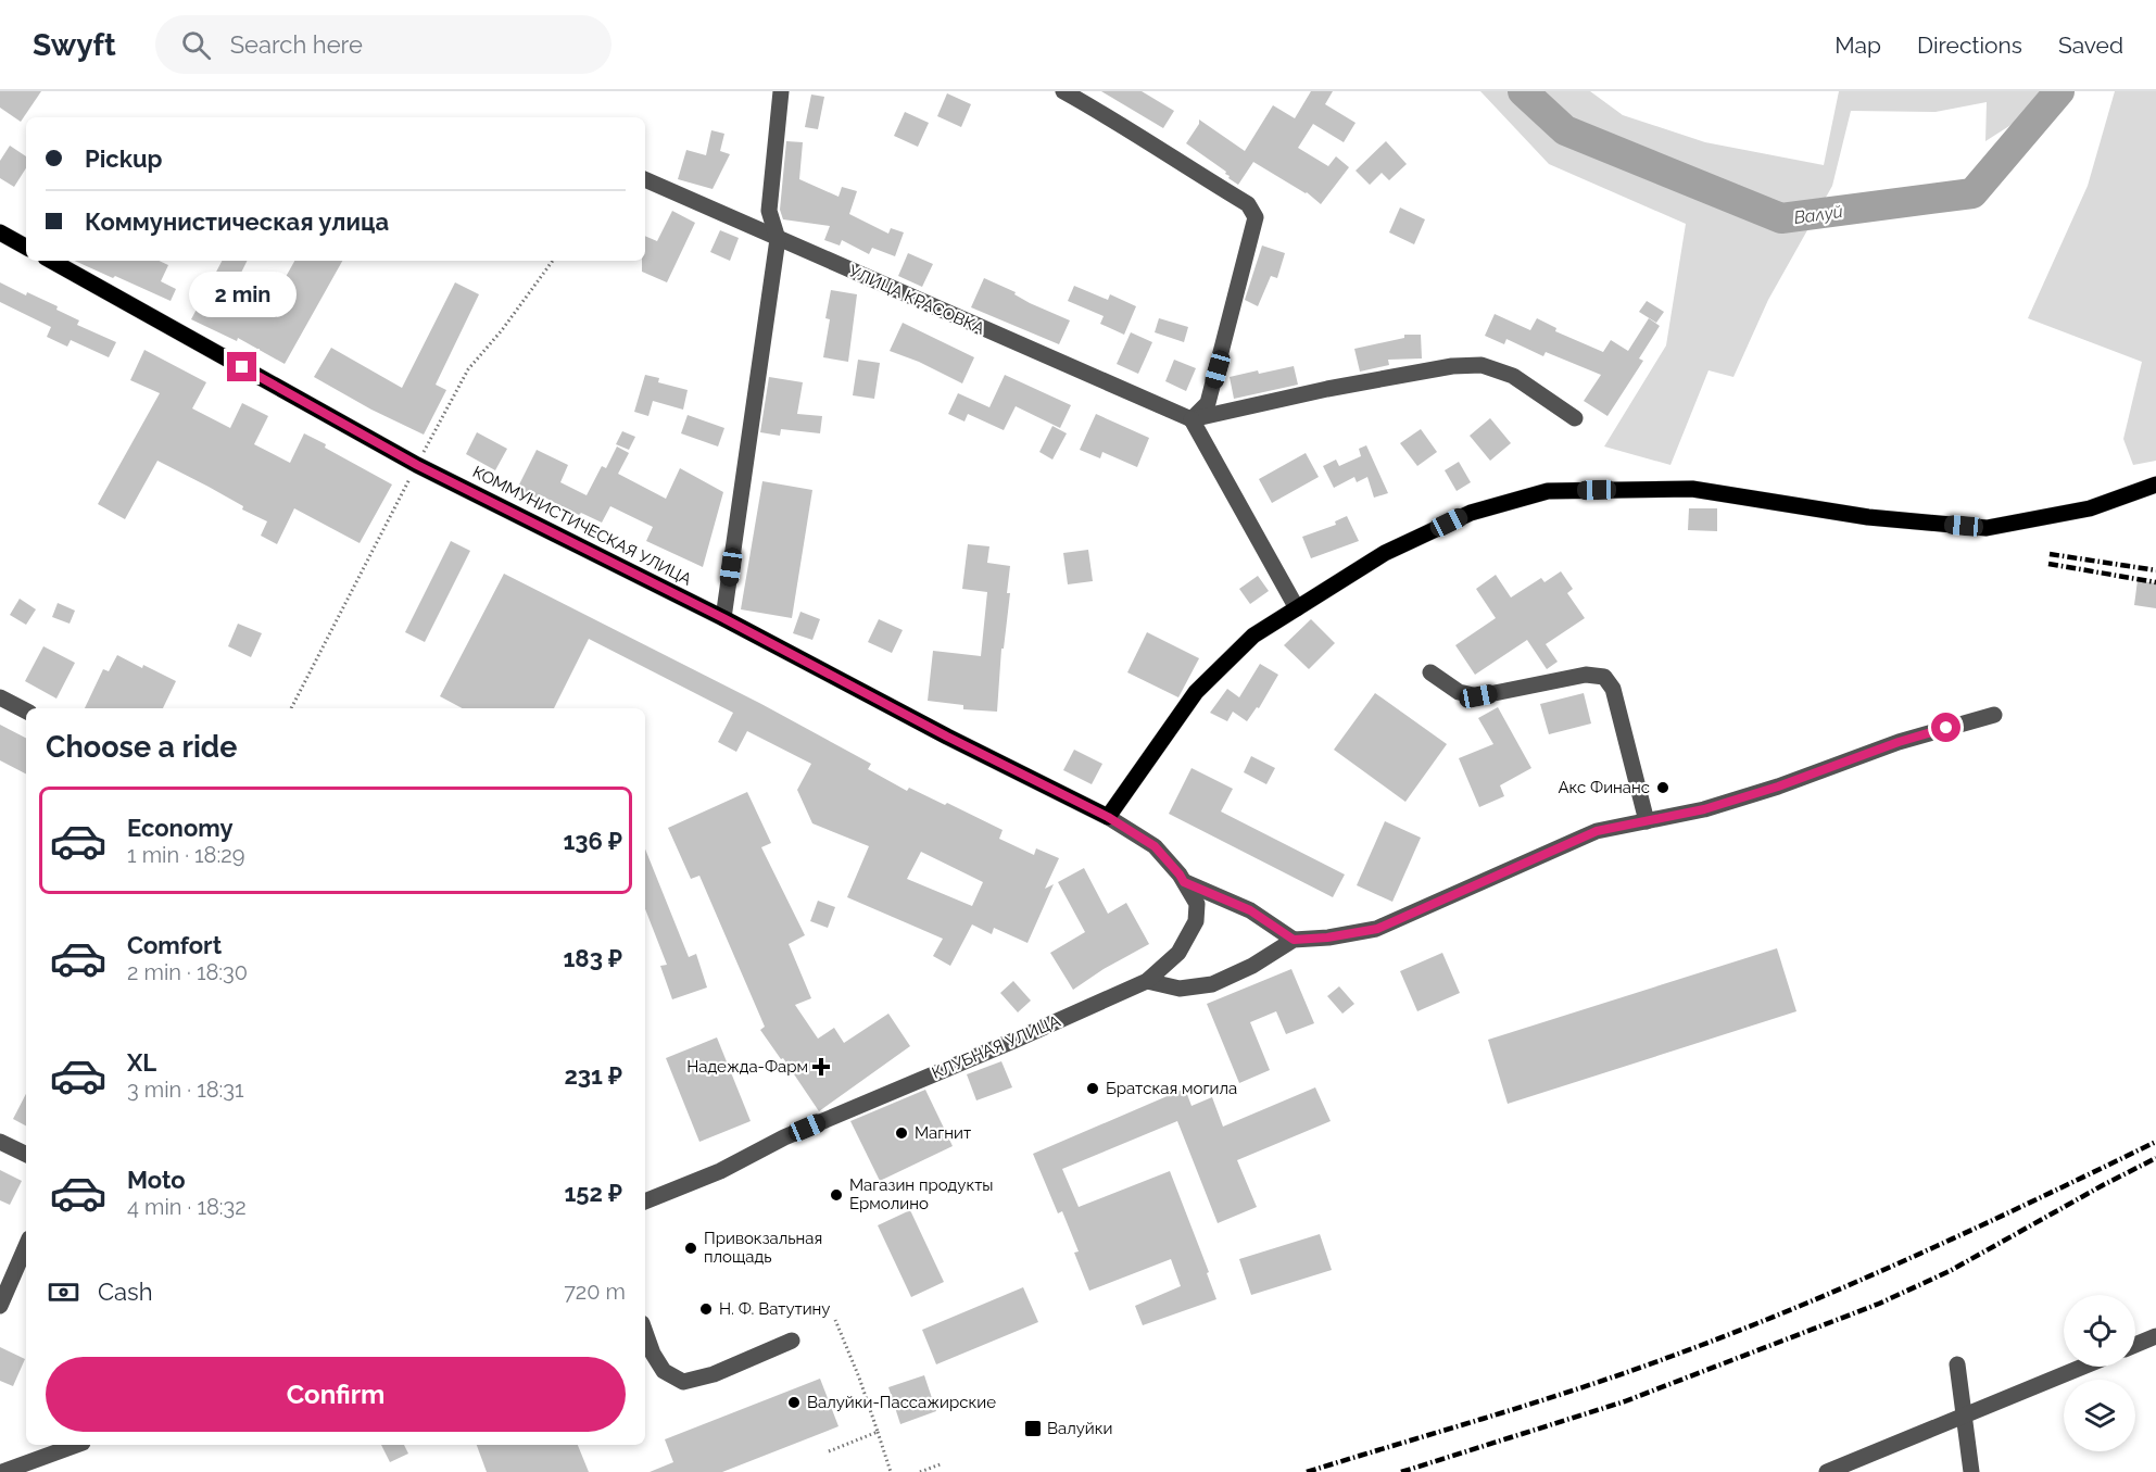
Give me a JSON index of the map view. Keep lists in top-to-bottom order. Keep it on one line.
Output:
{"streets":{"main road":["КОММУНИСТИЧЕСКАЯ УЛИЦА"],"street":["УЛИЦА КРАСОВКА","КЛУБНАЯ УЛИЦА"]},"crossings":[["КОММУНИСТИЧЕСКАЯ УЛИЦА","КЛУБНАЯ УЛИЦА"]],"water":["Валуй"],"places":{"other":["Акс Финанс","Братская могила","Магнит","Магазин продукты Ермолино","Привокзальная площадь","Н. Ф. Ватутину","Валуйки-Пассажирские"],"health":["Надежда-Фарм"],"transit":["Валуйки"]},"page":{"header":"Swyft","search":"Search here","nav":["Map","Directions","Saved"],"banner":["Pickup","Коммунистическая улица"],"bubble":"2 min","heading":"Choose a ride","list":[{"name":"Economy","note":"1 min · 18:29","value":"136 ₽"},{"name":"Comfort","note":"2 min · 18:30","value":"183 ₽"},{"name":"XL","note":"3 min · 18:31","value":"231 ₽"},{"name":"Moto","note":"4 min · 18:32","value":"152 ₽"}],"pay":["Cash","720 m"],"buttons":"Confirm"}}
